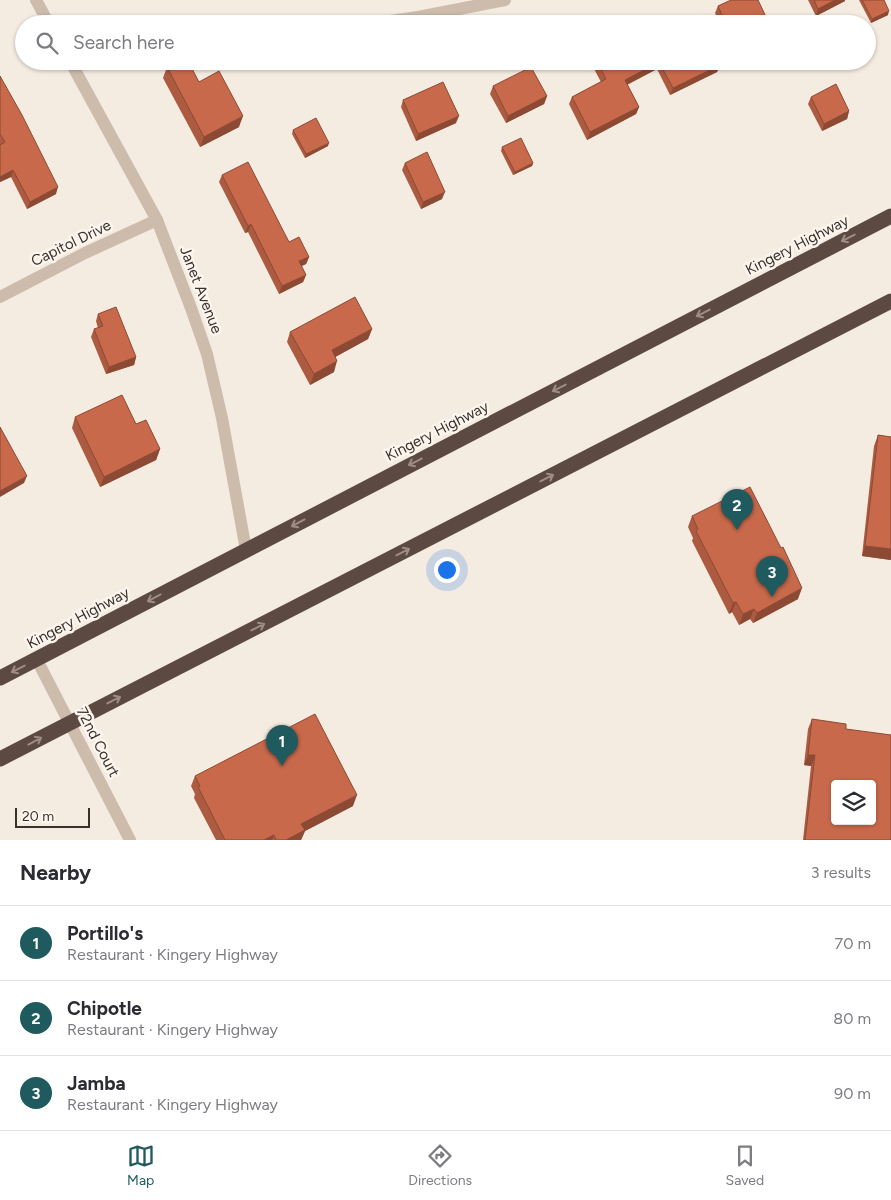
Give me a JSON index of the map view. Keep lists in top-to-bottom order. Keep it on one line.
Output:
{"streets":{"highway":["Kingery Highway"],"street":["Capitol Drive","Janet Avenue","72nd Court"]},"crossings":[["Capitol Drive","Janet Avenue"],["Kingery Highway","Janet Avenue"],["Kingery Highway","72nd Court"]],"scale_bar":"20 m","page":{"search":"Search here","pins":["2","3","1"],"scale":"20 m","heading":["Nearby","3 results"],"list":[{"mark":"1","name":"Portillo's","note":"Restaurant · Kingery Highway","value":"70 m"},{"mark":"2","name":"Chipotle","note":"Restaurant · Kingery Highway","value":"80 m"},{"mark":"3","name":"Jamba","note":"Restaurant · Kingery Highway","value":"90 m"}],"nav":["Map","Directions","Saved"]}}
